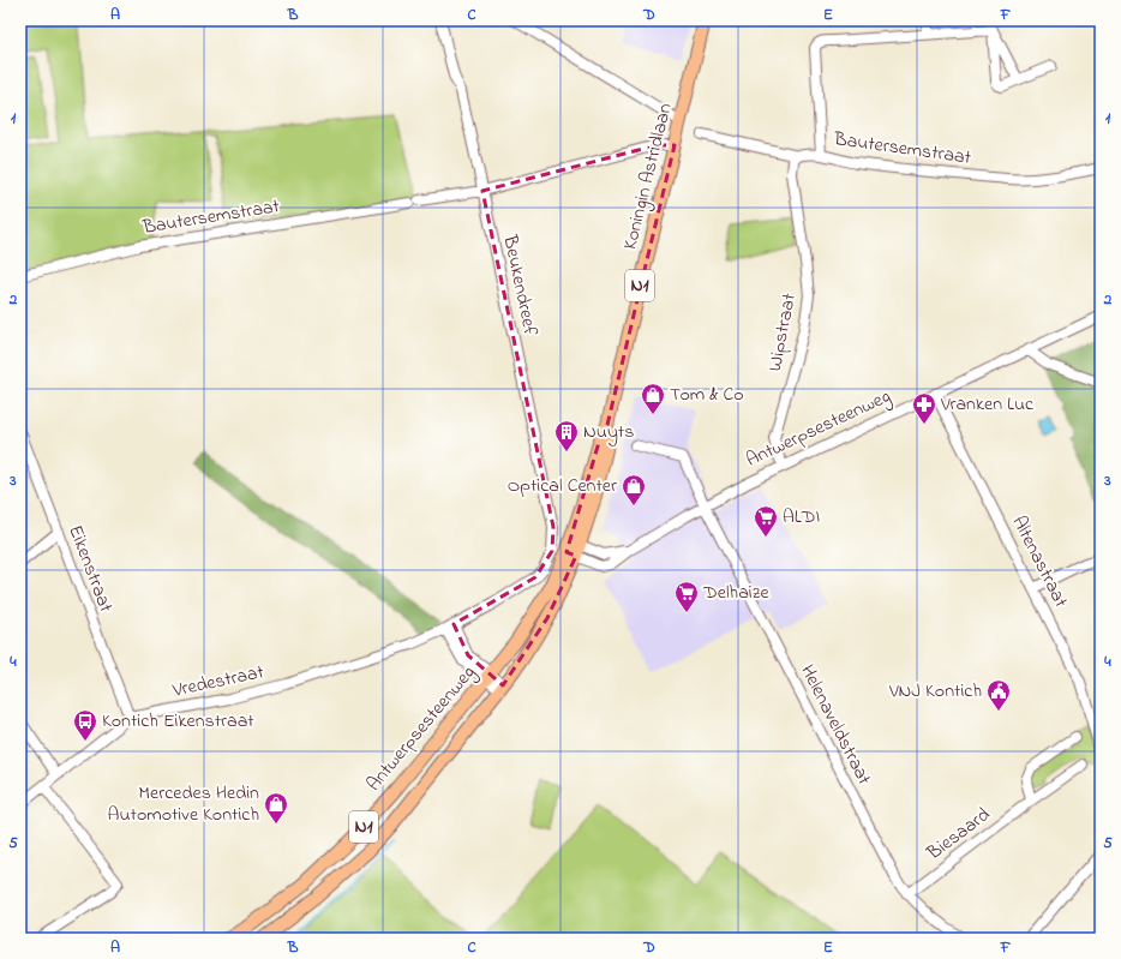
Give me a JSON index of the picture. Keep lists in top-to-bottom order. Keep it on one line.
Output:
{"streets":{"main road":["Koningin Astridlaan","N1","Antwerpsesteenweg"],"street":["Bautersemstraat","Beukendreef","Wipstraat","Altenastraat","Eikenstraat","Vredestraat","Helenaveldstraat","Biesaard"]},"crossings":[["Bautersemstraat","Koningin Astridlaan"],["Bautersemstraat","Beukendreef"],["Bautersemstraat","Wipstraat"],["Koningin Astridlaan","Antwerpsesteenweg"],["Beukendreef","Vredestraat"],["Wipstraat","Antwerpsesteenweg"],["Antwerpsesteenweg","Altenastraat"],["Antwerpsesteenweg","Helenaveldstraat"],["Eikenstraat","Vredestraat"],["Helenaveldstraat","Biesaard"]],"places":{"shop":["Tom & Co","Optical Center","Mercedes Hedin Automotive Kontich"],"pharmacy":["Vranken Luc"],"building":["Nuyts"],"supermarket":["ALDI","Delhaize"],"public building":["VNJ Kontich"],"bus stop":["Kontich Eikenstraat"]},"grid":{"columns":["A","B","C","D","E","F"],"rows":["1","2","3","4","5"]}}
